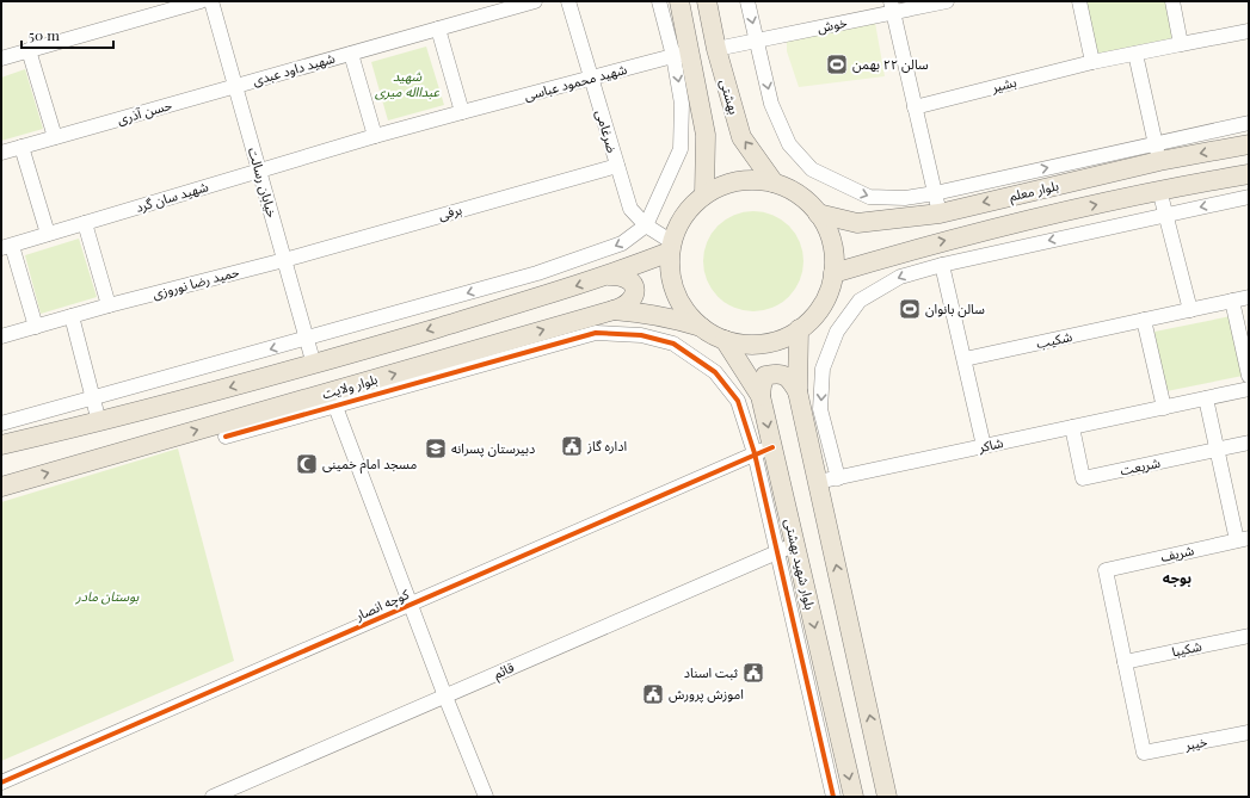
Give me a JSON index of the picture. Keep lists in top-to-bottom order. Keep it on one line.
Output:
{"streets":{"main road":["بهشتی","بلوار معلم","بلوار ولایت","بلوار شهید بهشتی"],"street":["خوش","شهید داود عبدی","شهید محمود عباسی","بشیر","حسن آذری","ضرغامی","خیابان رسالت","شهید سان گرد","برفی","حمید رضا نوروزی","شکیب","شاکر","شریعت","شریف","کوچه انصار","شکیبا","قائم","خیبر"]},"crossings":[["خوش","بهشتی"],["شهید داود عبدی","حسن آذری"],["شهید داود عبدی","خیابان رسالت"],["شهید محمود عباسی","ضرغامی"],["بهشتی","ضرغامی"],["بهشتی","بلوار معلم"],["بهشتی","بلوار ولایت"],["بهشتی","بلوار شهید بهشتی"],["حسن آذری","خیابان رسالت"],["ضرغامی","بلوار معلم"],["ضرغامی","برفی"],["ضرغامی","بلوار ولایت"],["ضرغامی","بلوار شهید بهشتی"],["خیابان رسالت","شهید سان گرد"],["خیابان رسالت","برفی"],["خیابان رسالت","حمید رضا نوروزی"],["بلوار معلم","بلوار ولایت"],["بلوار معلم","بلوار شهید بهشتی"],["برفی","حمید رضا نوروزی"],["بلوار ولایت","بلوار شهید بهشتی"],["شاکر","شریعت"],["شریف","شکیبا"],["شریف","خیبر"],["بلوار شهید بهشتی","کوچه انصار"],["بلوار شهید بهشتی","قائم"],["شکیبا","خیبر"]],"districts":["بوجه"],"parks":["شهید عبدااله میری","بوستان مادر"],"places":{"sports":["سالن ۲۲ بهمن","سالن بانوان"],"public building":["اداره گاز","ثبت اسناد","اموزش پرورش"],"school or university":["دبیرستان پسرانه"],"mosque":["مسجد امام خمینی"]},"scale_bar":"50 m"}
